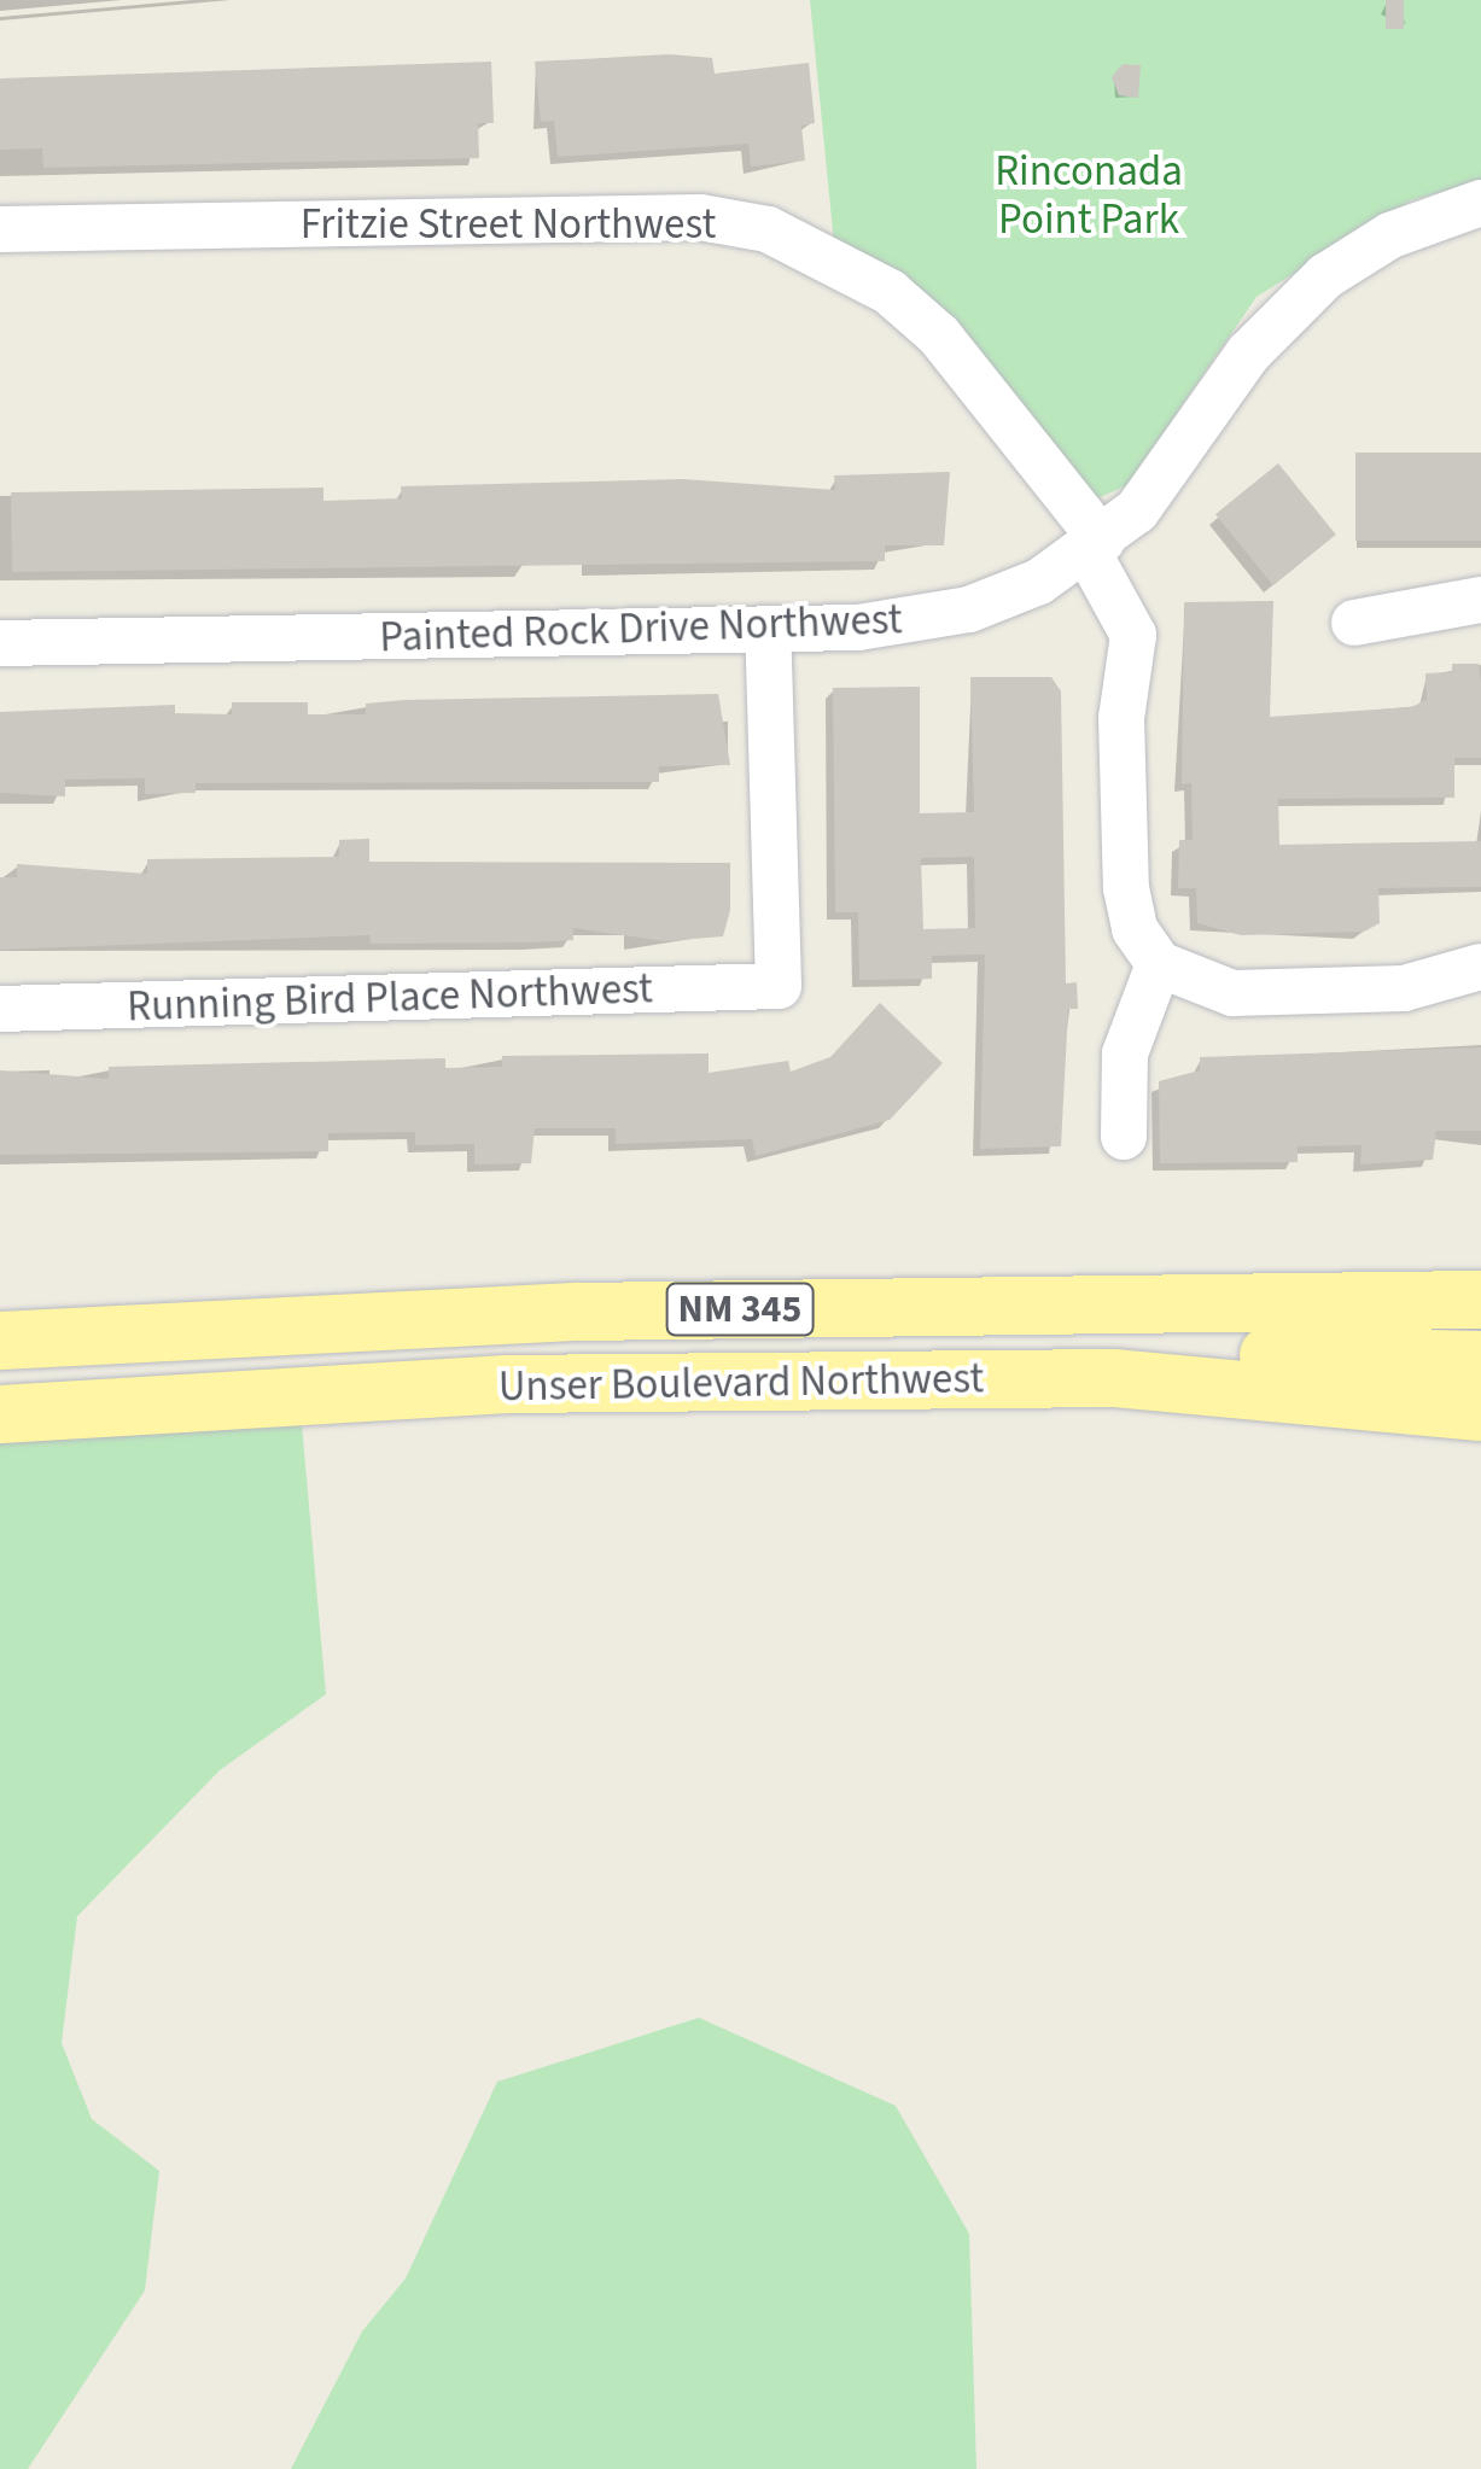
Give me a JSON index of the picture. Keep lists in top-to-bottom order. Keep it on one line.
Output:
{"streets":{"main road":["NM 345","Unser Boulevard Northwest"],"street":["Fritzie Street Northwest","Painted Rock Drive Northwest","Running Bird Place Northwest"]},"crossings":[["Fritzie Street Northwest","Painted Rock Drive Northwest"],["Painted Rock Drive Northwest","Running Bird Place Northwest"]],"parks":["Rinconada Point Park"]}
